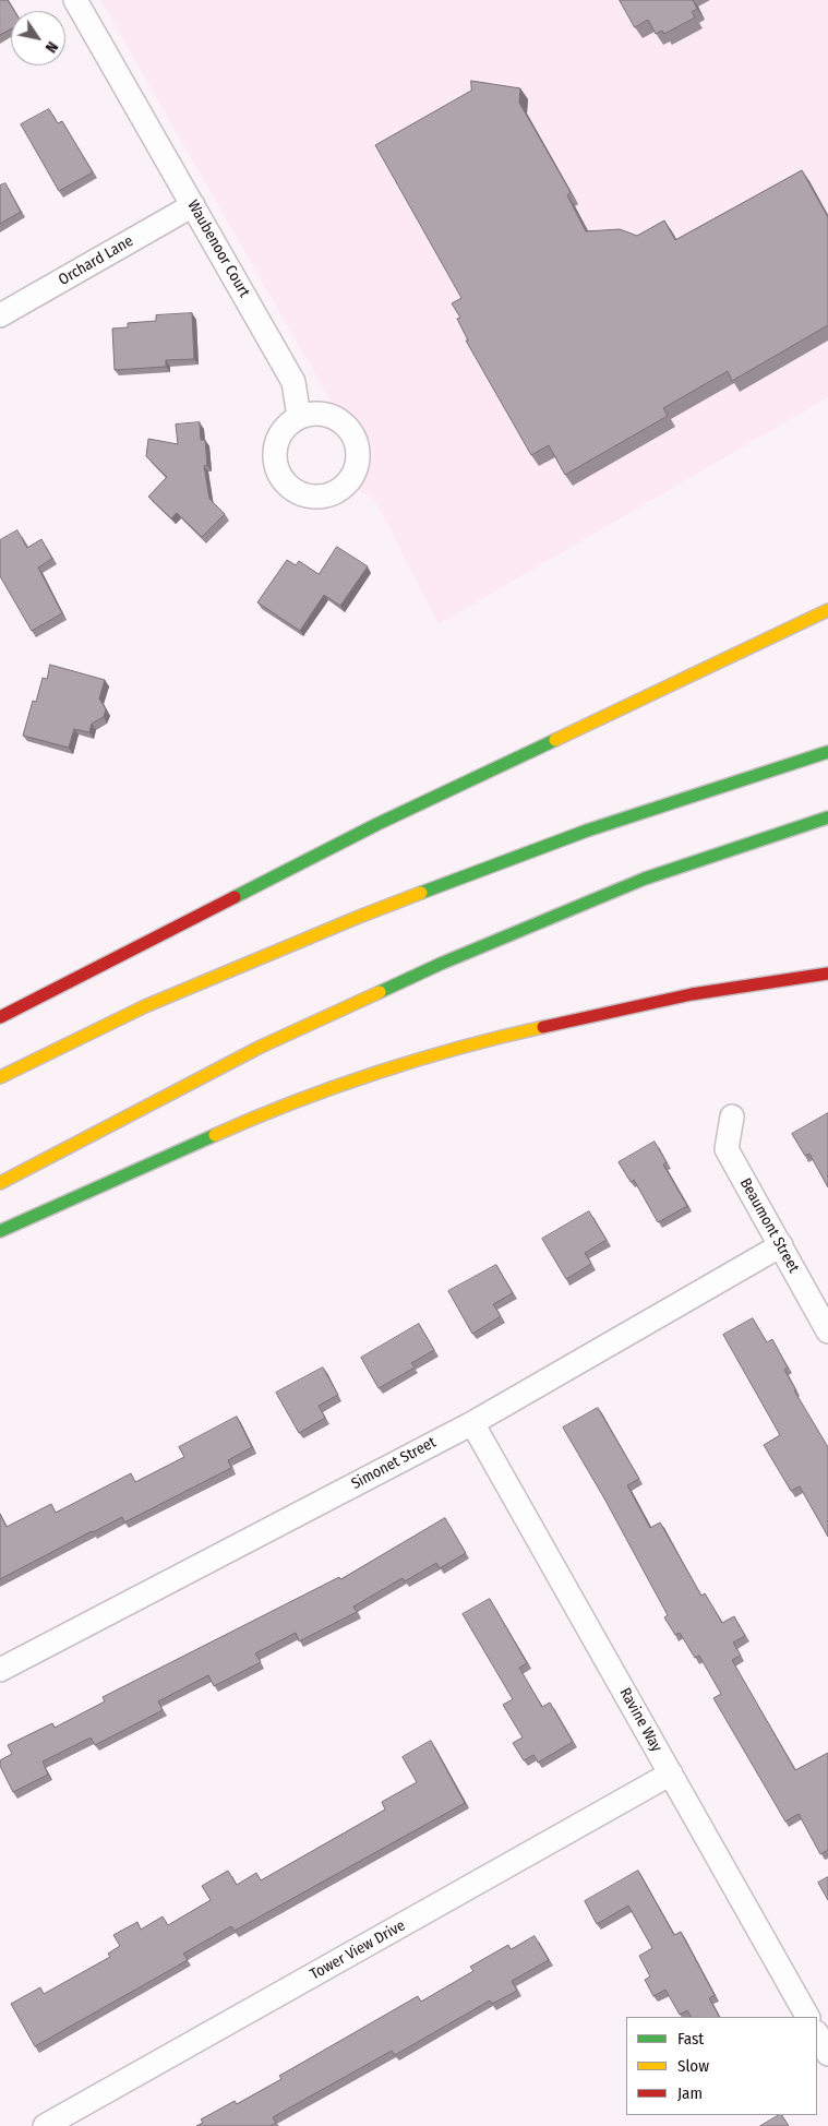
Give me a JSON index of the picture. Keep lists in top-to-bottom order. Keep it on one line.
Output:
{"streets":{"street":["Waubenoor Court","Orchard Lane","Beaumont Street","Simonet Street","Ravine Way","Tower View Drive"]},"crossings":[["Waubenoor Court","Orchard Lane"],["Beaumont Street","Simonet Street"],["Simonet Street","Ravine Way"],["Ravine Way","Tower View Drive"]],"legend":["Fast","Slow","Jam"],"north":"bottom right"}
